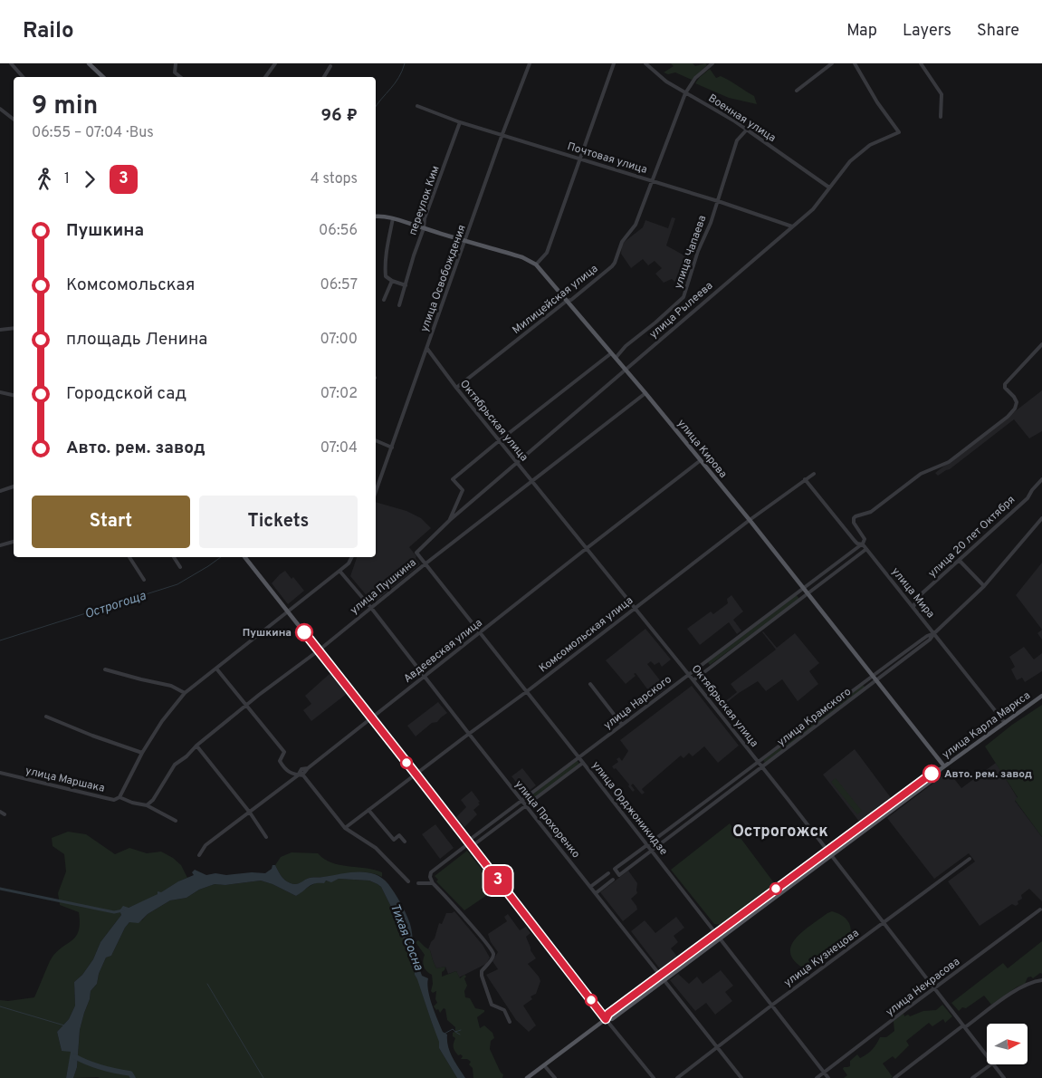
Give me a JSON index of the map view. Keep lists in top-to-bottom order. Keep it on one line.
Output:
{"streets":{"main road":["улица Кирова","улица Карла Маркса"],"street":["Военная улица","Почтовая улица","переулок Ким","улица Чапаева","улица Освобождения","Милицейская улица","улица Рылеева","Октябрьская улица","улица 20 лет Октября","улица Пушкина","улица Мира","Комсомольская улица","Авдеевская улица","улица Нарского","улица Крамского","улица Маршака","улица Орджоникидзе","улица Прохоренко","улица Кузнецова","улица Некрасова"]},"crossings":[["Военная улица","улица Чапаева"],["Военная улица","Милицейская улица"],["Военная улица","улица Рылеева"],["Почтовая улица","переулок Ким"],["Почтовая улица","улица Чапаева"],["Почтовая улица","улица Освобождения"],["Почтовая улица","Милицейская улица"],["Почтовая улица","улица Рылеева"],["переулок Ким","улица Кирова"],["улица Чапаева","улица Кирова"],["улица Освобождения","Октябрьская улица"],["улица Освобождения","улица Кирова"],["Милицейская улица","Октябрьская улица"],["Милицейская улица","улица Кирова"],["улица Рылеева","Октябрьская улица"],["улица Рылеева","улица Кирова"],["улица Рылеева","улица Орджоникидзе"],["Октябрьская улица","улица Пушкина"],["Октябрьская улица","Комсомольская улица"],["Октябрьская улица","Авдеевская улица"],["Октябрьская улица","улица Нарского"],["Октябрьская улица","улица Крамского"],["Октябрьская улица","улица Карла Маркса"],["Октябрьская улица","улица Кузнецова"],["Октябрьская улица","улица Некрасова"],["улица Кирова","улица Пушкина"],["улица Кирова","Комсомольская улица"],["улица Кирова","Авдеевская улица"],["улица Кирова","улица Нарского"],["улица Кирова","улица Крамского"],["улица Кирова","улица Карла Маркса"],["улица 20 лет Октября","улица Мира"],["улица Пушкина","улица Маршака"],["улица Пушкина","улица Орджоникидзе"],["улица Пушкина","улица Прохоренко"],["улица Мира","Комсомольская улица"],["улица Мира","улица Нарского"],["улица Мира","улица Крамского"],["улица Мира","улица Карла Маркса"],["Комсомольская улица","улица Орджоникидзе"],["Комсомольская улица","улица Прохоренко"],["Авдеевская улица","улица Орджоникидзе"],["Авдеевская улица","улица Прохоренко"],["улица Нарского","улица Орджоникидзе"],["улица Нарского","улица Прохоренко"],["улица Крамского","улица Орджоникидзе"],["улица Карла Маркса","улица Орджоникидзе"],["улица Карла Маркса","улица Прохоренко"],["улица Орджоникидзе","улица Кузнецова"],["улица Орджоникидзе","улица Некрасова"],["улица Прохоренко","улица Кузнецова"]],"districts":["Острогожск"],"water":["Острогоща","Тихая Сосна"],"places":["Пушкина","Авто. рем. завод"],"lines":["bus line 3"],"north":"right","page":{"header":"Railo","nav":["Map","Layers","Share"],"on_map":"3","heading":["9 min","06:55 – 07:04 · Bus","96 ₽"],"legs":["1","3","4 stops"],"list":[{"name":"Пушкина","value":"06:56"},{"name":"Комсомольская","value":"06:57"},{"name":"площадь Ленина","value":"07:00"},{"name":"Городской сад","value":"07:02"},{"name":"Авто. рем. завод","value":"07:04"}],"buttons":["Start","Tickets"]}}
